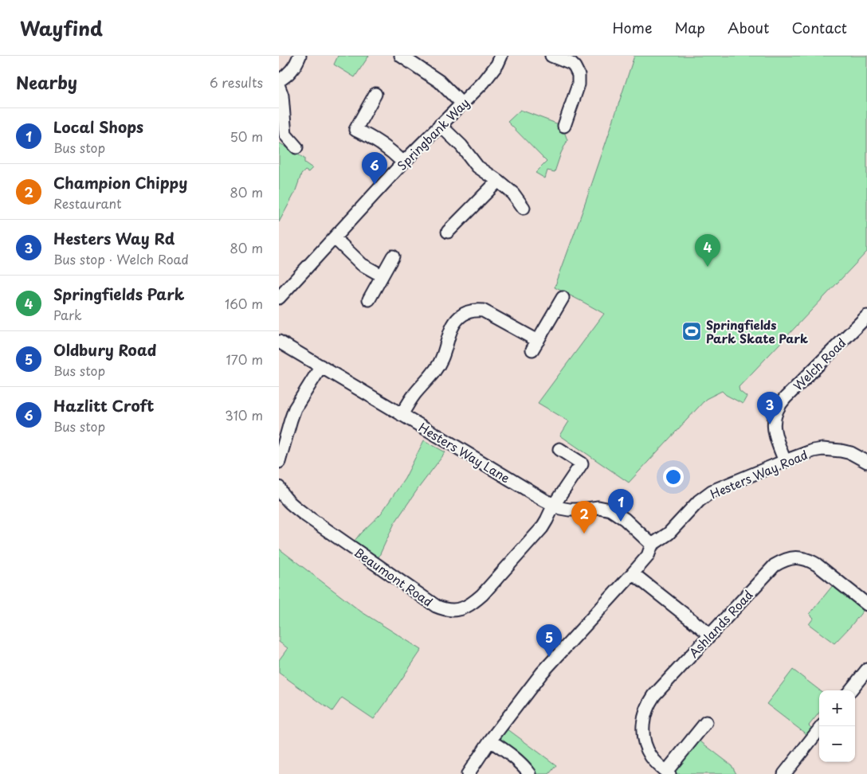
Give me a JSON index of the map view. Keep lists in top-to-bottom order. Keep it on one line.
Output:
{"streets":{"street":["Springbank Way","Welch Road","Hesters Way Lane","Hesters Way Road","Beaumont Road","Ashlands Road"]},"crossings":[["Welch Road","Hesters Way Road"],["Hesters Way Lane","Hesters Way Road"],["Hesters Way Lane","Beaumont Road"]],"places":{"sports":["Springfields Park Skate Park"]},"page":{"header":"Wayfind","nav":["Home","Map","About","Contact"],"heading":["Nearby","6 results"],"list":[{"mark":"1","name":"Local Shops","note":"Bus stop","value":"50 m"},{"mark":"2","name":"Champion Chippy","note":"Restaurant","value":"80 m"},{"mark":"3","name":"Hesters Way Rd","note":"Bus stop · Welch Road","value":"80 m"},{"mark":"4","name":"Springfields Park","note":"Park","value":"160 m"},{"mark":"5","name":"Oldbury Road","note":"Bus stop","value":"170 m"},{"mark":"6","name":"Hazlitt Croft","note":"Bus stop","value":"310 m"}],"pins":["6","4","3","1","2","5"],"map_buttons":["+","−"]}}
